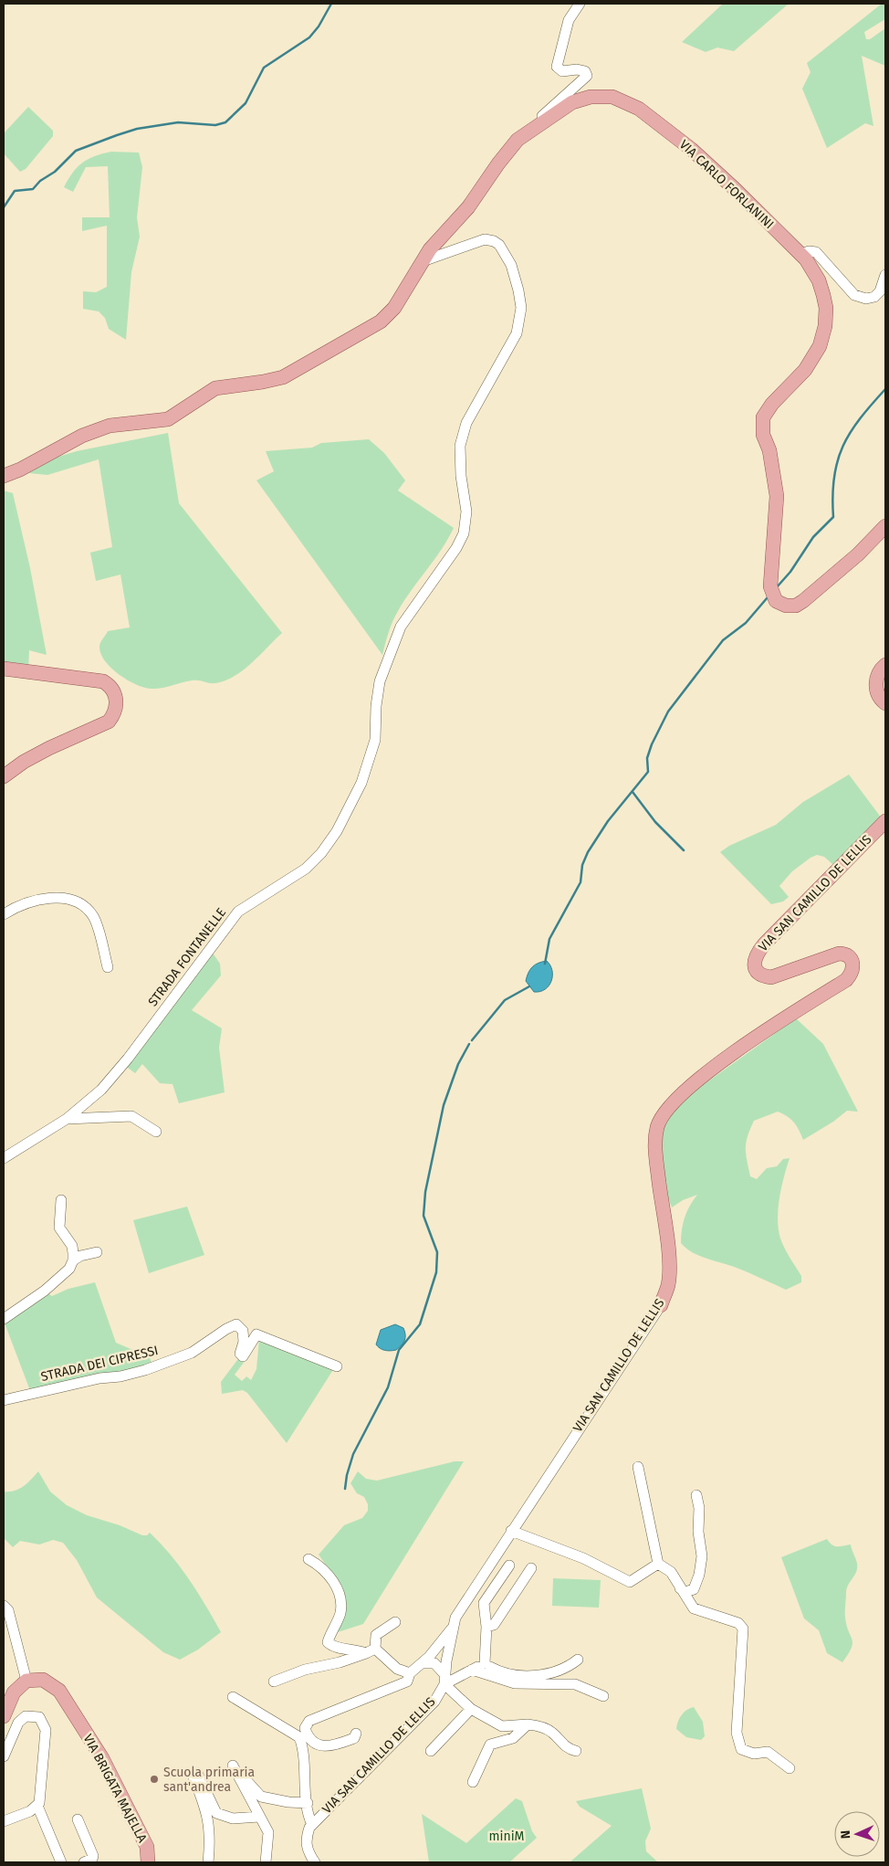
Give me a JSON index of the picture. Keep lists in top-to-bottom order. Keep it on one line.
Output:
{"streets":{"main road":["VIA CARLO FORLANINI","VIA SAN CAMILLO DE LELLIS","VIA BRIGATA MAJELLA"],"street":["STRADA FONTANELLE","STRADA DEI CIPRESSI"]},"crossings":[["VIA CARLO FORLANINI","STRADA FONTANELLE"]],"parks":["miniM"],"places":["Scuola primaria sant'andrea"],"north":"left"}
